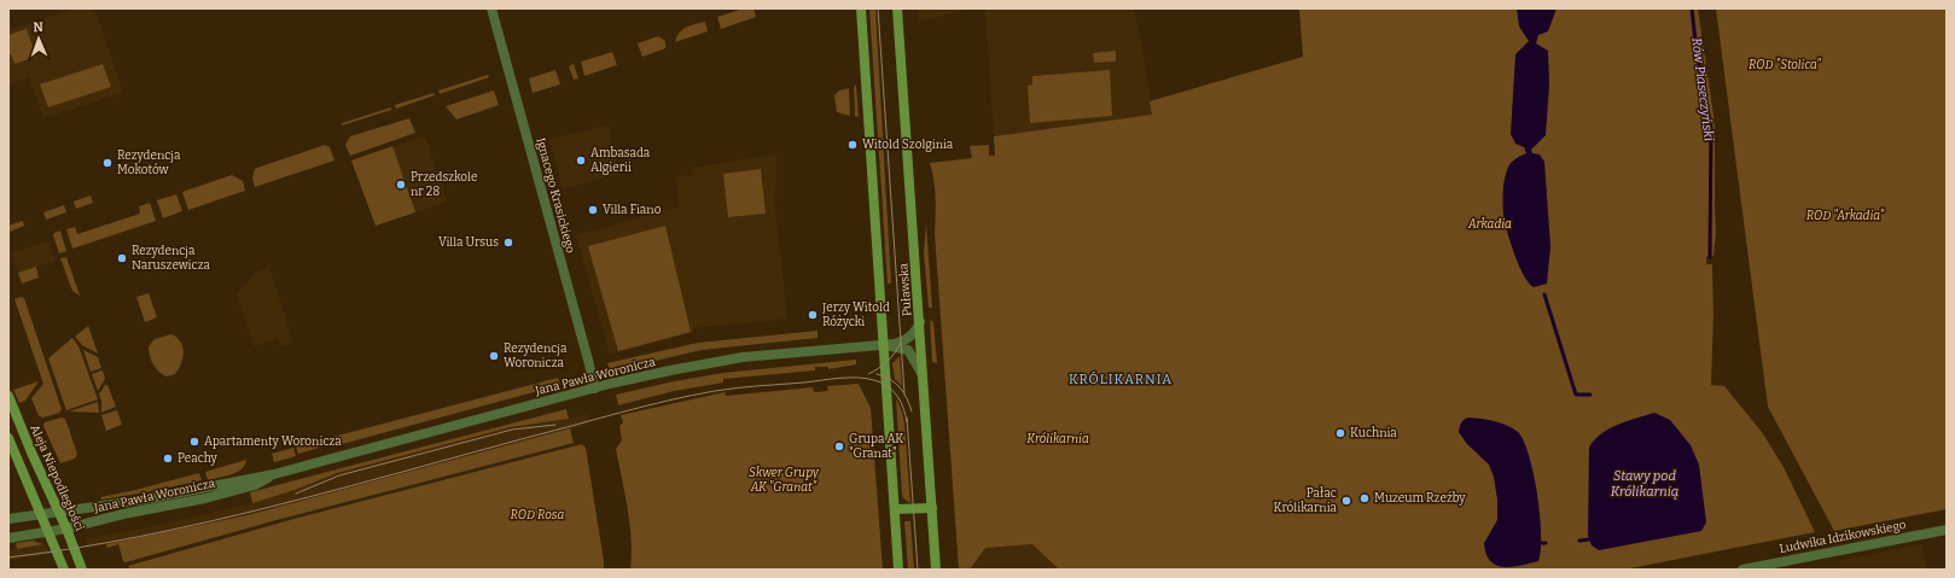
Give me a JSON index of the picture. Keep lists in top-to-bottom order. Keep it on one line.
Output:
{"streets":{"main road":["Puławska","Aleja Niepodległości"],"street":["Ignacego Krasickiego","Jana Pawła Woronicza","Ludwika Idzikowskiego"]},"crossings":[["Ignacego Krasickiego","Jana Pawła Woronicza"],["Puławska","Jana Pawła Woronicza"],["Jana Pawła Woronicza","Aleja Niepodległości"]],"districts":["KRÓLIKARNIA"],"water":["Rów Piaseczyński","Stawy pod Królikarnią"],"parks":["ROD \"Stolica\"","ROD \"Arkadia\"","Arkadia","Królikarnia","Skwer Grupy AK \"Granat\"","ROD Rosa"],"places":["Witold Szolginia","Ambasada Algierii","Rezydencja Mokotów","Przedszkole nr 28","Villa Fiano","Villa Ursus","Rezydencja Naruszewicza","Jerzy Witold Różycki","Rezydencja Woronicza","Kuchnia","Apartamenty Woronicza","Grupa AK \"Granat\"","Peachy","Muzeum Rzeźby","Pałac Królikarnia"],"north":"top"}
